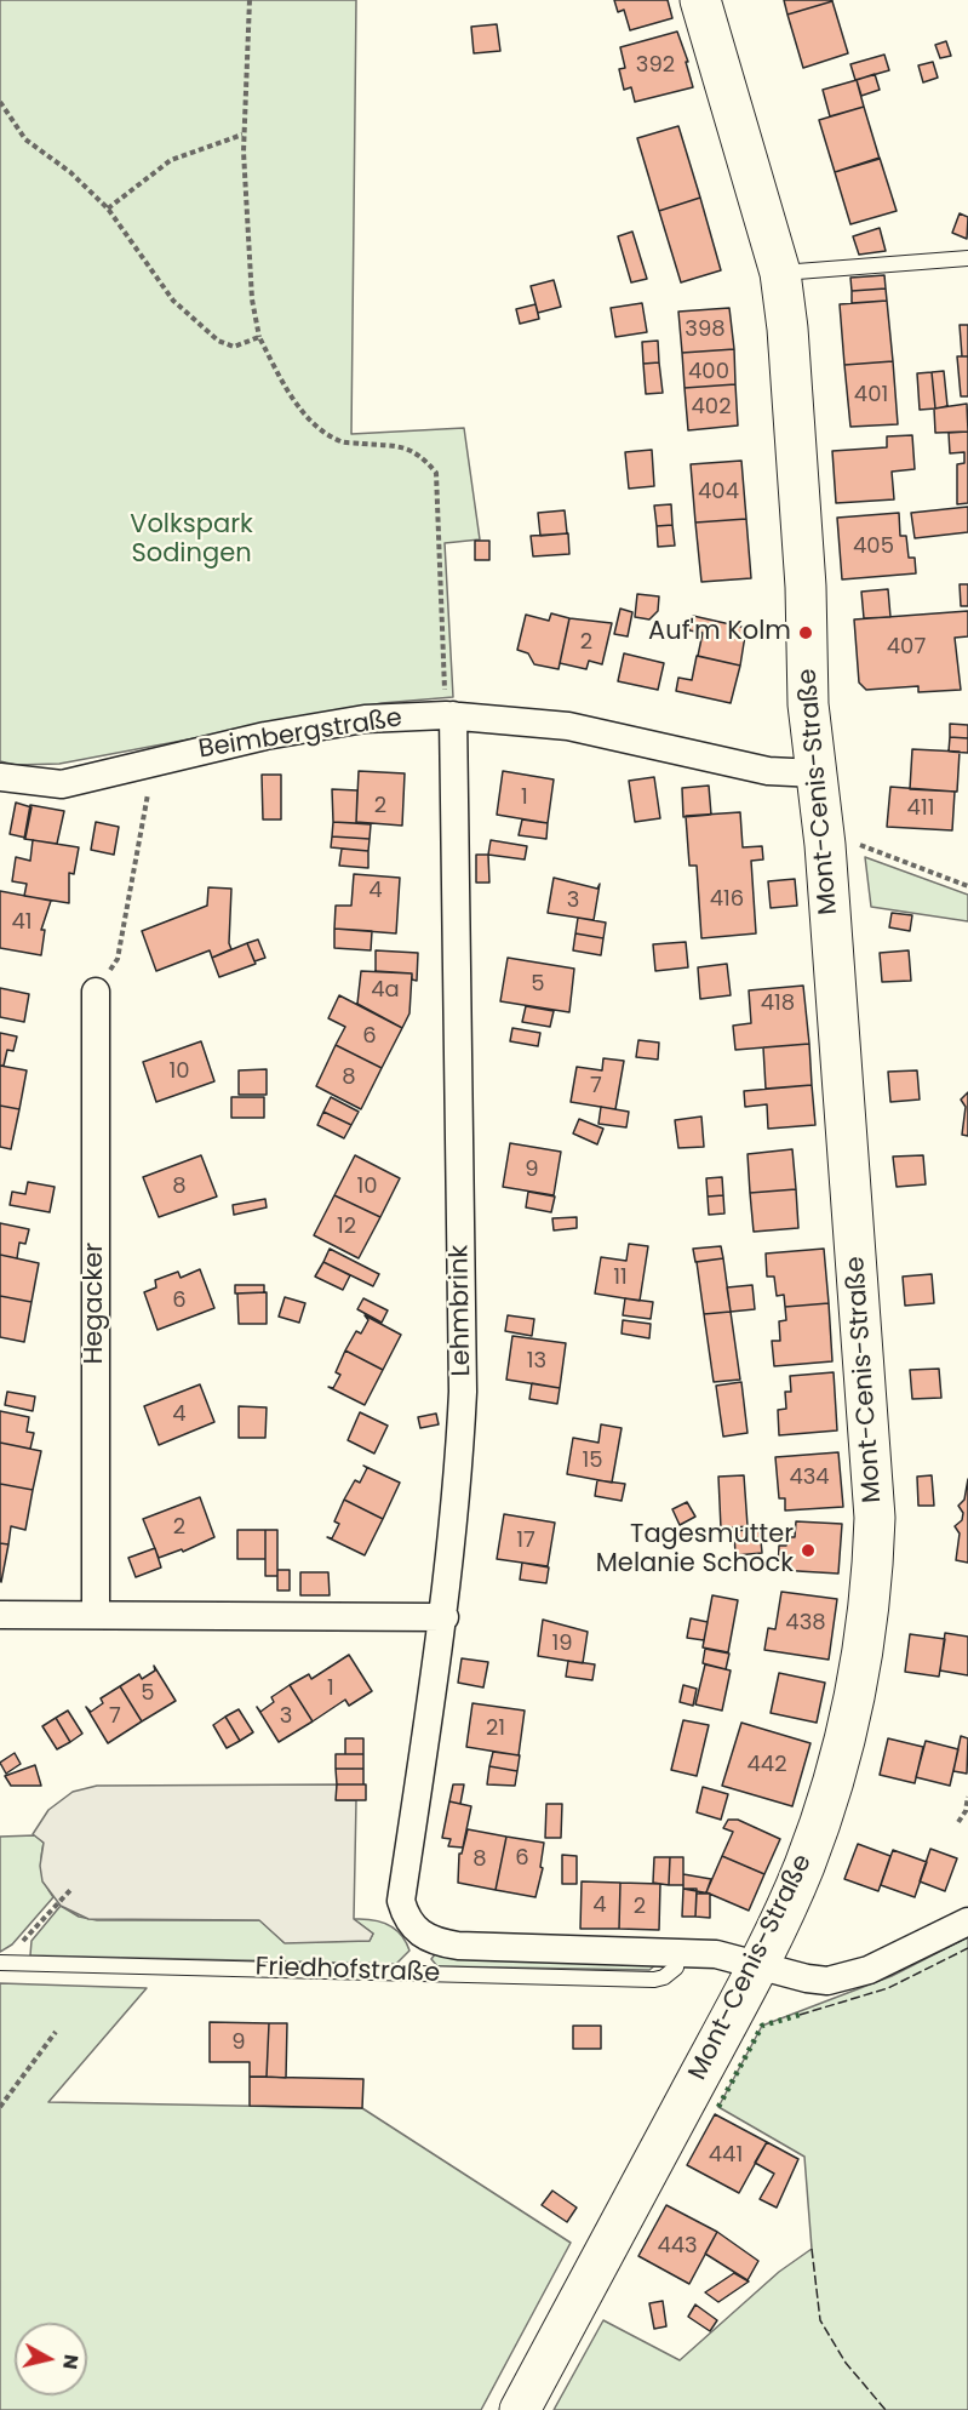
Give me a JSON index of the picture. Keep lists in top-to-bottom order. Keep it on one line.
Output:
{"streets":{"main road":["Mont-Cenis-Straße"],"street":["Beimbergstraße","Hegacker","Lehmbrink","Friedhofstraße"]},"crossings":[["Beimbergstraße","Mont-Cenis-Straße"],["Beimbergstraße","Lehmbrink"],["Mont-Cenis-Straße","Friedhofstraße"],["Lehmbrink","Friedhofstraße"]],"parks":["Volkspark Sodingen"],"places":["Auf'm Kolm","Tagesmutter Melanie Schock"],"house_numbers":["392","398","400","401","402","404","405","2","407","1","2","411","4","416","3","41","5","4a","418","6","10","8","7","9","8","10","12","11","6","13","4","15","434","2","17","438","19","1","5","7","3","21","442","6","8","4","2","9","441","443"],"north":"right"}
